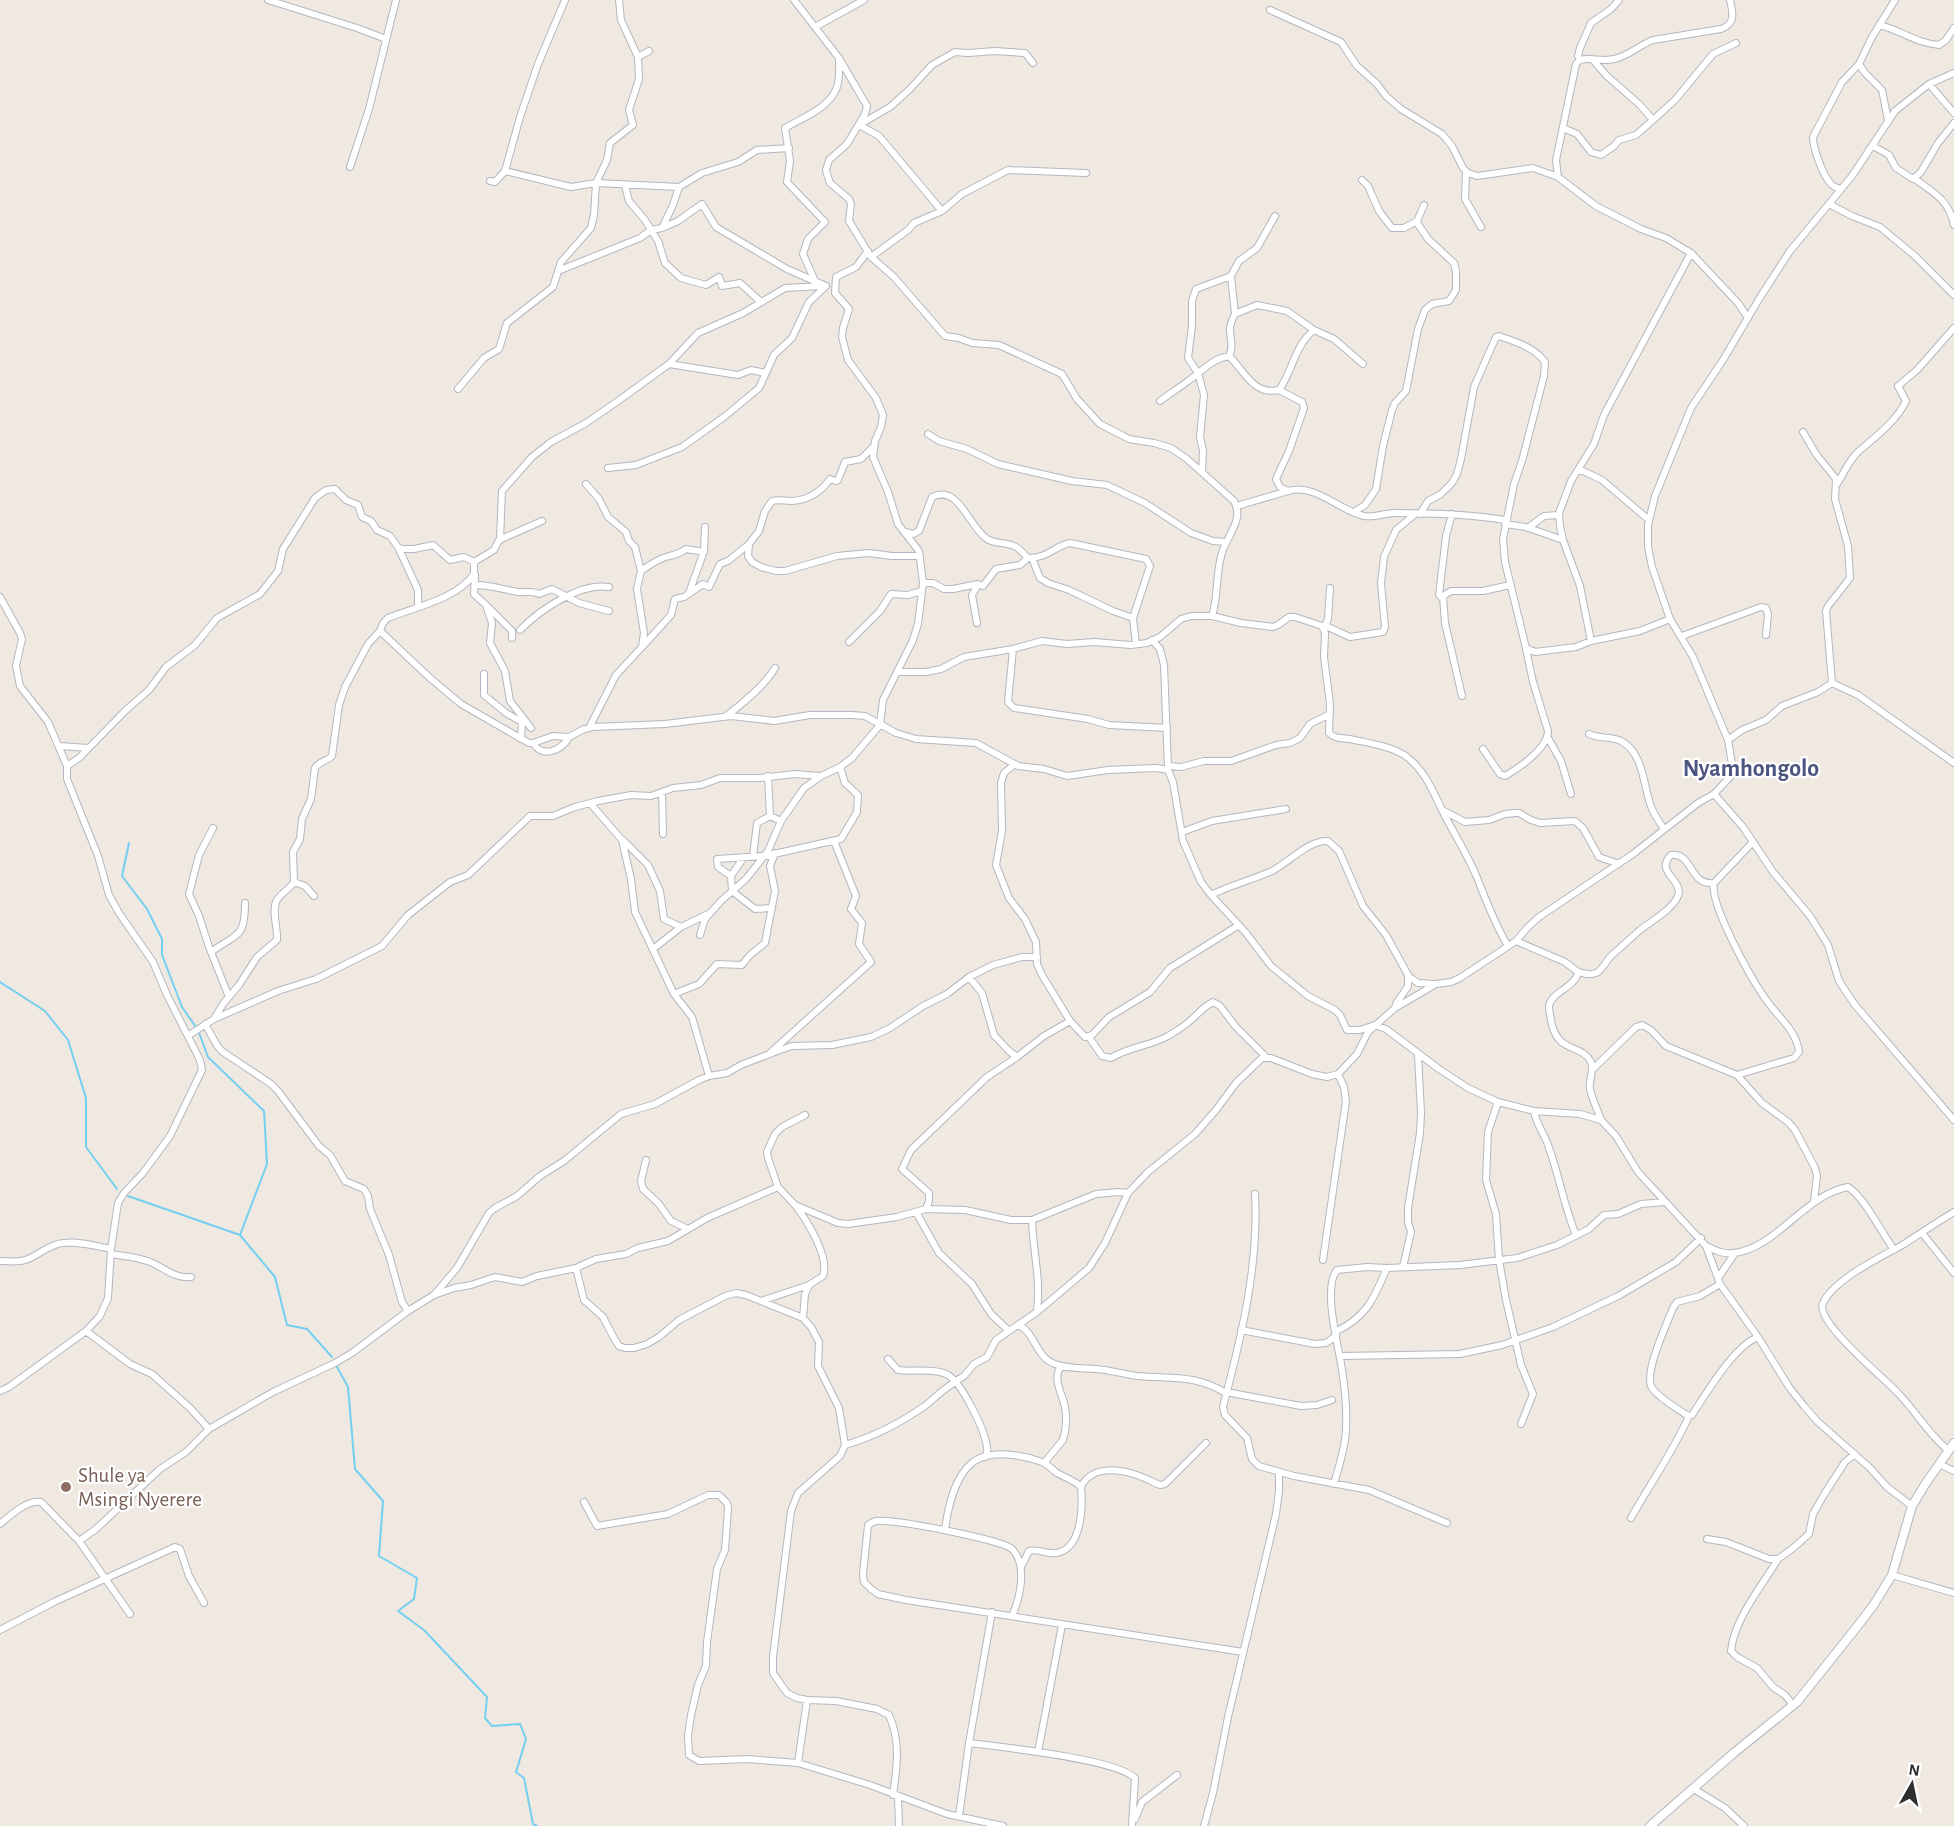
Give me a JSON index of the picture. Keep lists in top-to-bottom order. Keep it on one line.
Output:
{"districts":["Nyamhongolo"],"places":["Shule ya Msingi Nyerere"],"north":"top"}
